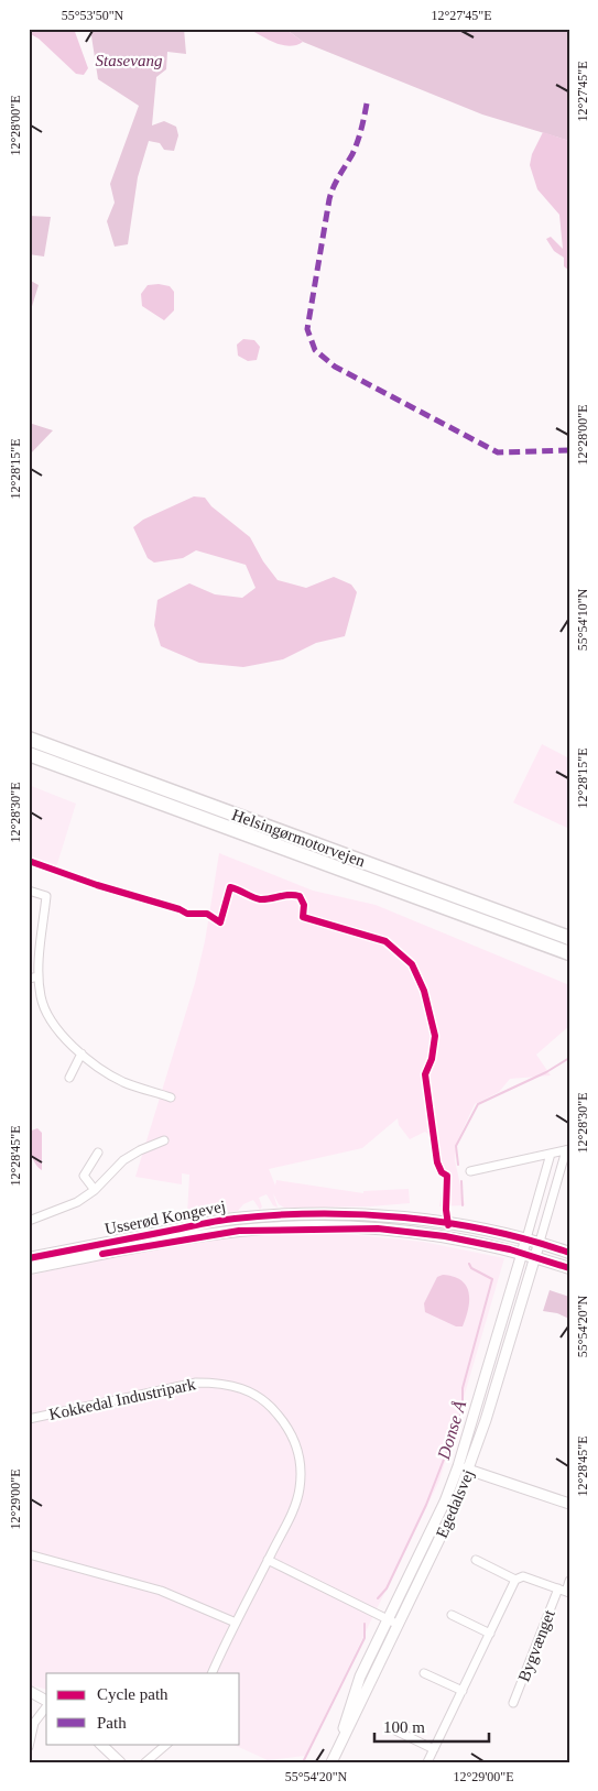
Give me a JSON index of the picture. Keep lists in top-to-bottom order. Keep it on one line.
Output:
{"streets":{"highway":["Helsingørmotorvejen"],"main road":["Usserød Kongevej"],"street":["Kokkedal Industripark","Egedalsvej","Bygvænget"]},"crossings":[["Usserød Kongevej","Egedalsvej"]],"water":["Donse Å"],"parks":["Stasevang"],"legend":["Cycle path","Path"],"scale_bar":"100 m","coordinates":["55°53'50\"N","12°27'45\"E","12°28'00\"E","12°28'15\"E","55°54'10\"N","12°28'30\"E","12°28'45\"E","55°54'20\"N","12°29'00\"E"]}
